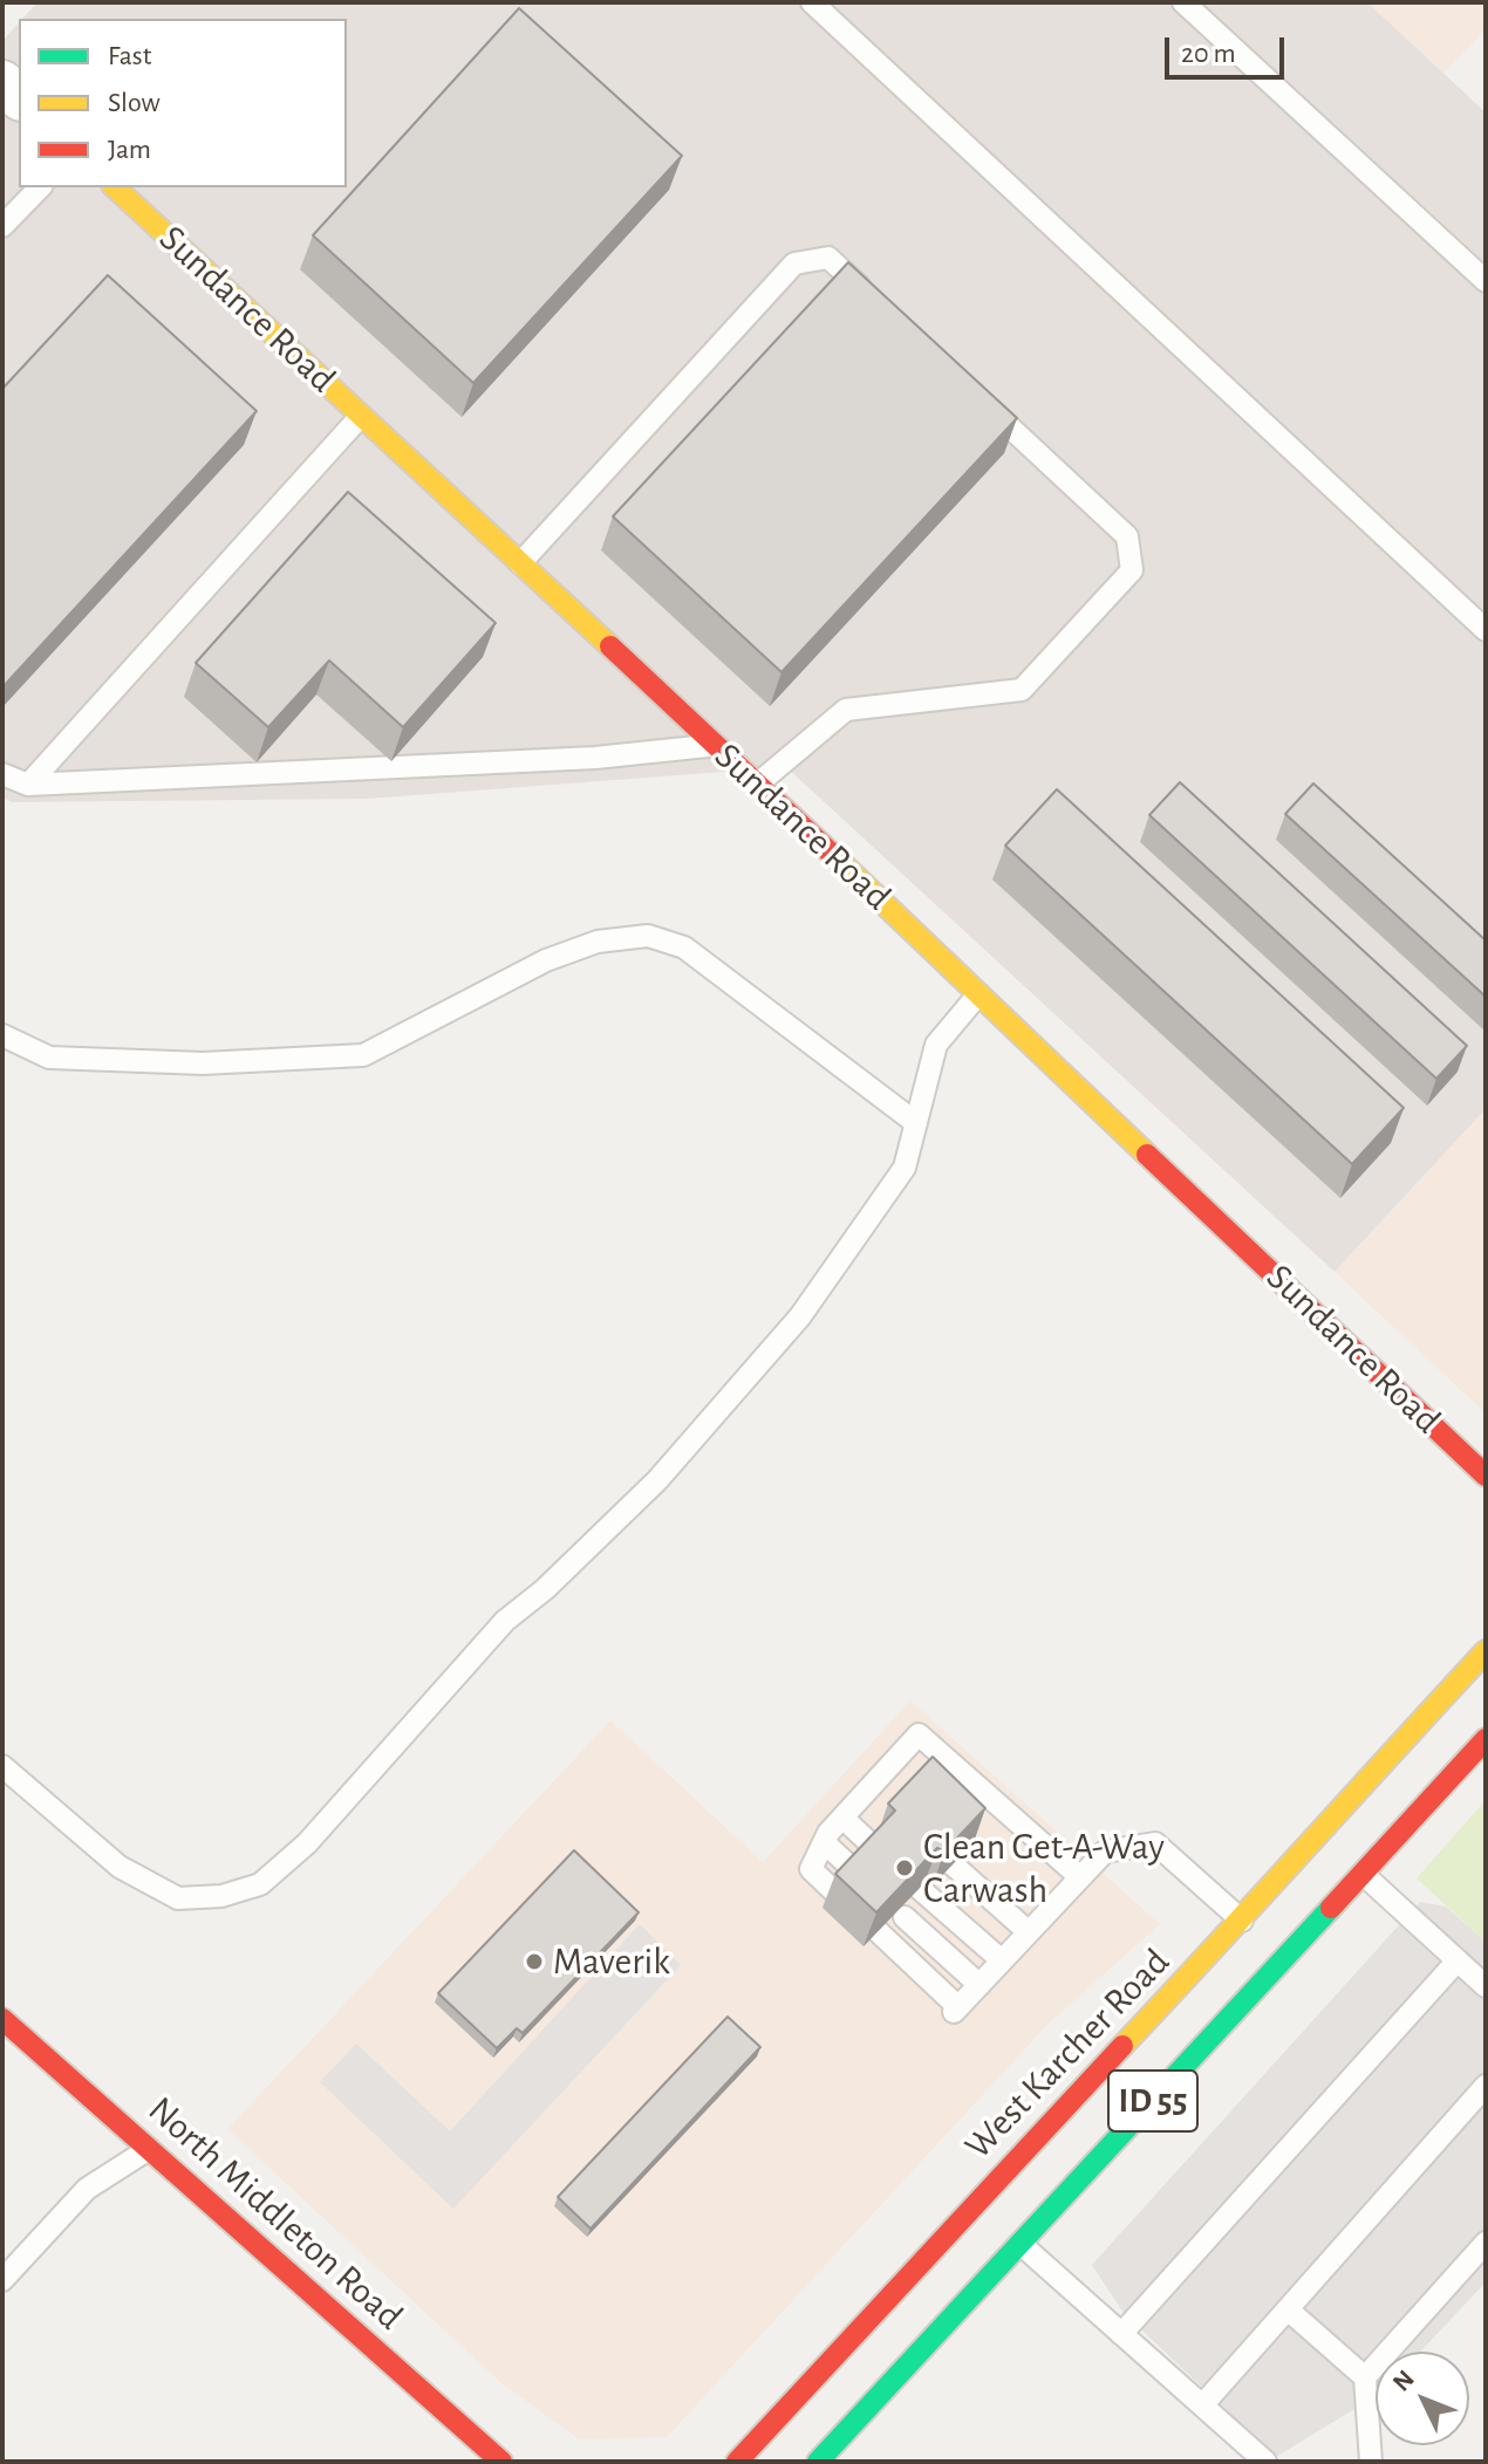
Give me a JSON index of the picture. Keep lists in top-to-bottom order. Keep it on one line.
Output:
{"streets":{"main road":["Sundance Road","West Karcher Road","ID 55","North Middleton Road"]},"places":["Clean Get-A-Way Carwash","Maverik"],"legend":["Fast","Slow","Jam"],"scale_bar":"20 m","north":"top left"}
